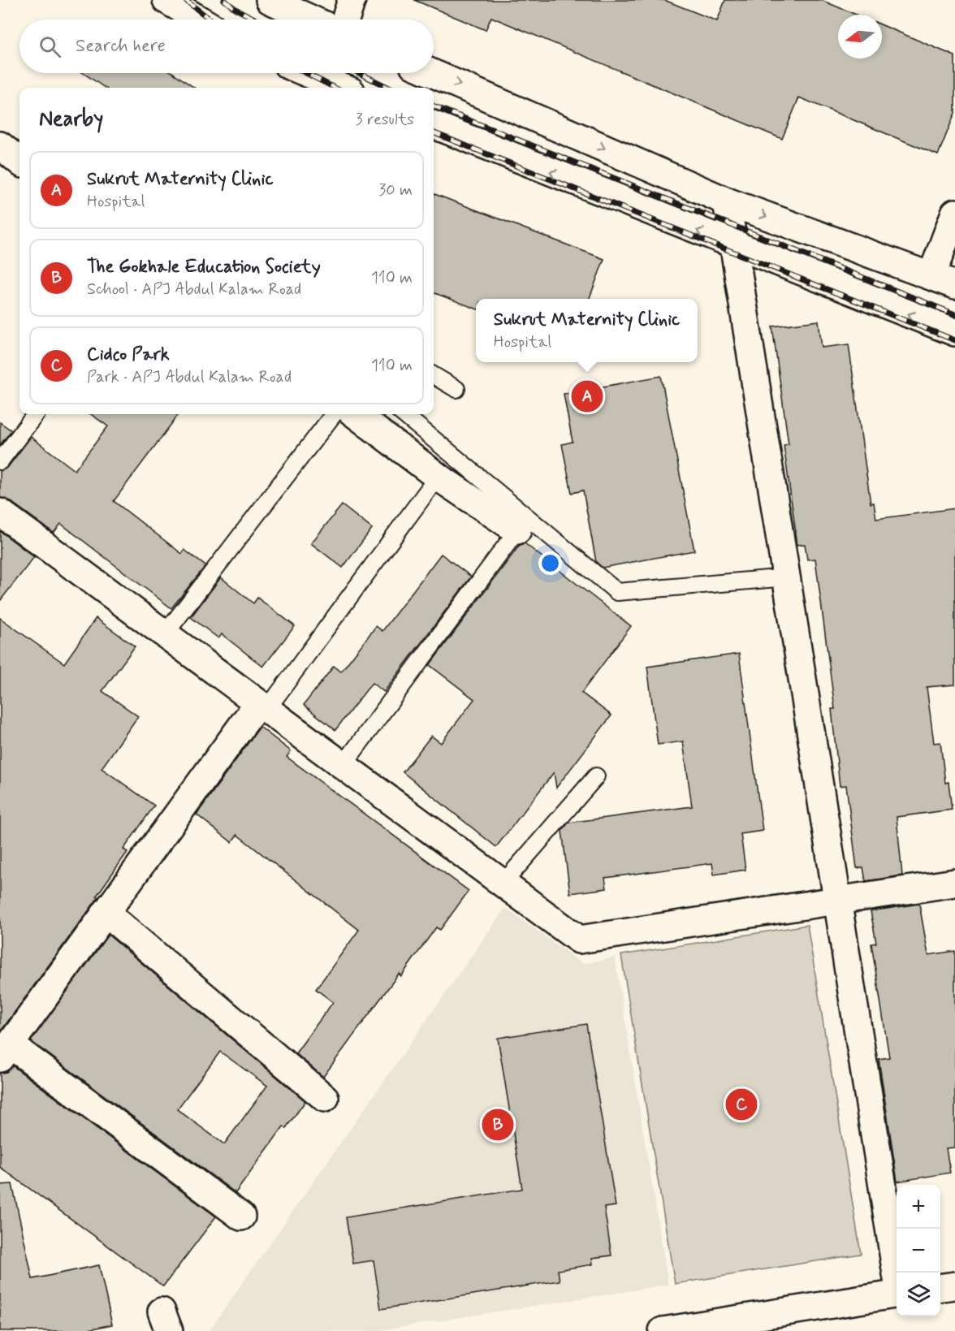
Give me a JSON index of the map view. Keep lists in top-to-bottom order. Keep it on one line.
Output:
{"north":"left","page":{"search":"Search here","heading":["Nearby","3 results"],"list":[{"mark":"A","name":"Sukrut Maternity Clinic","note":"Hospital","value":"30 m"},{"mark":"B","name":"The Gokhale Education Society","note":"School · APJ Abdul Kalam Road","value":"110 m"},{"mark":"C","name":"Cidco Park","note":"Park · APJ Abdul Kalam Road","value":"110 m"}],"popup":["Sukrut Maternity Clinic","Hospital"],"pins":["A","C","B"],"map_buttons":["+","−"]}}
